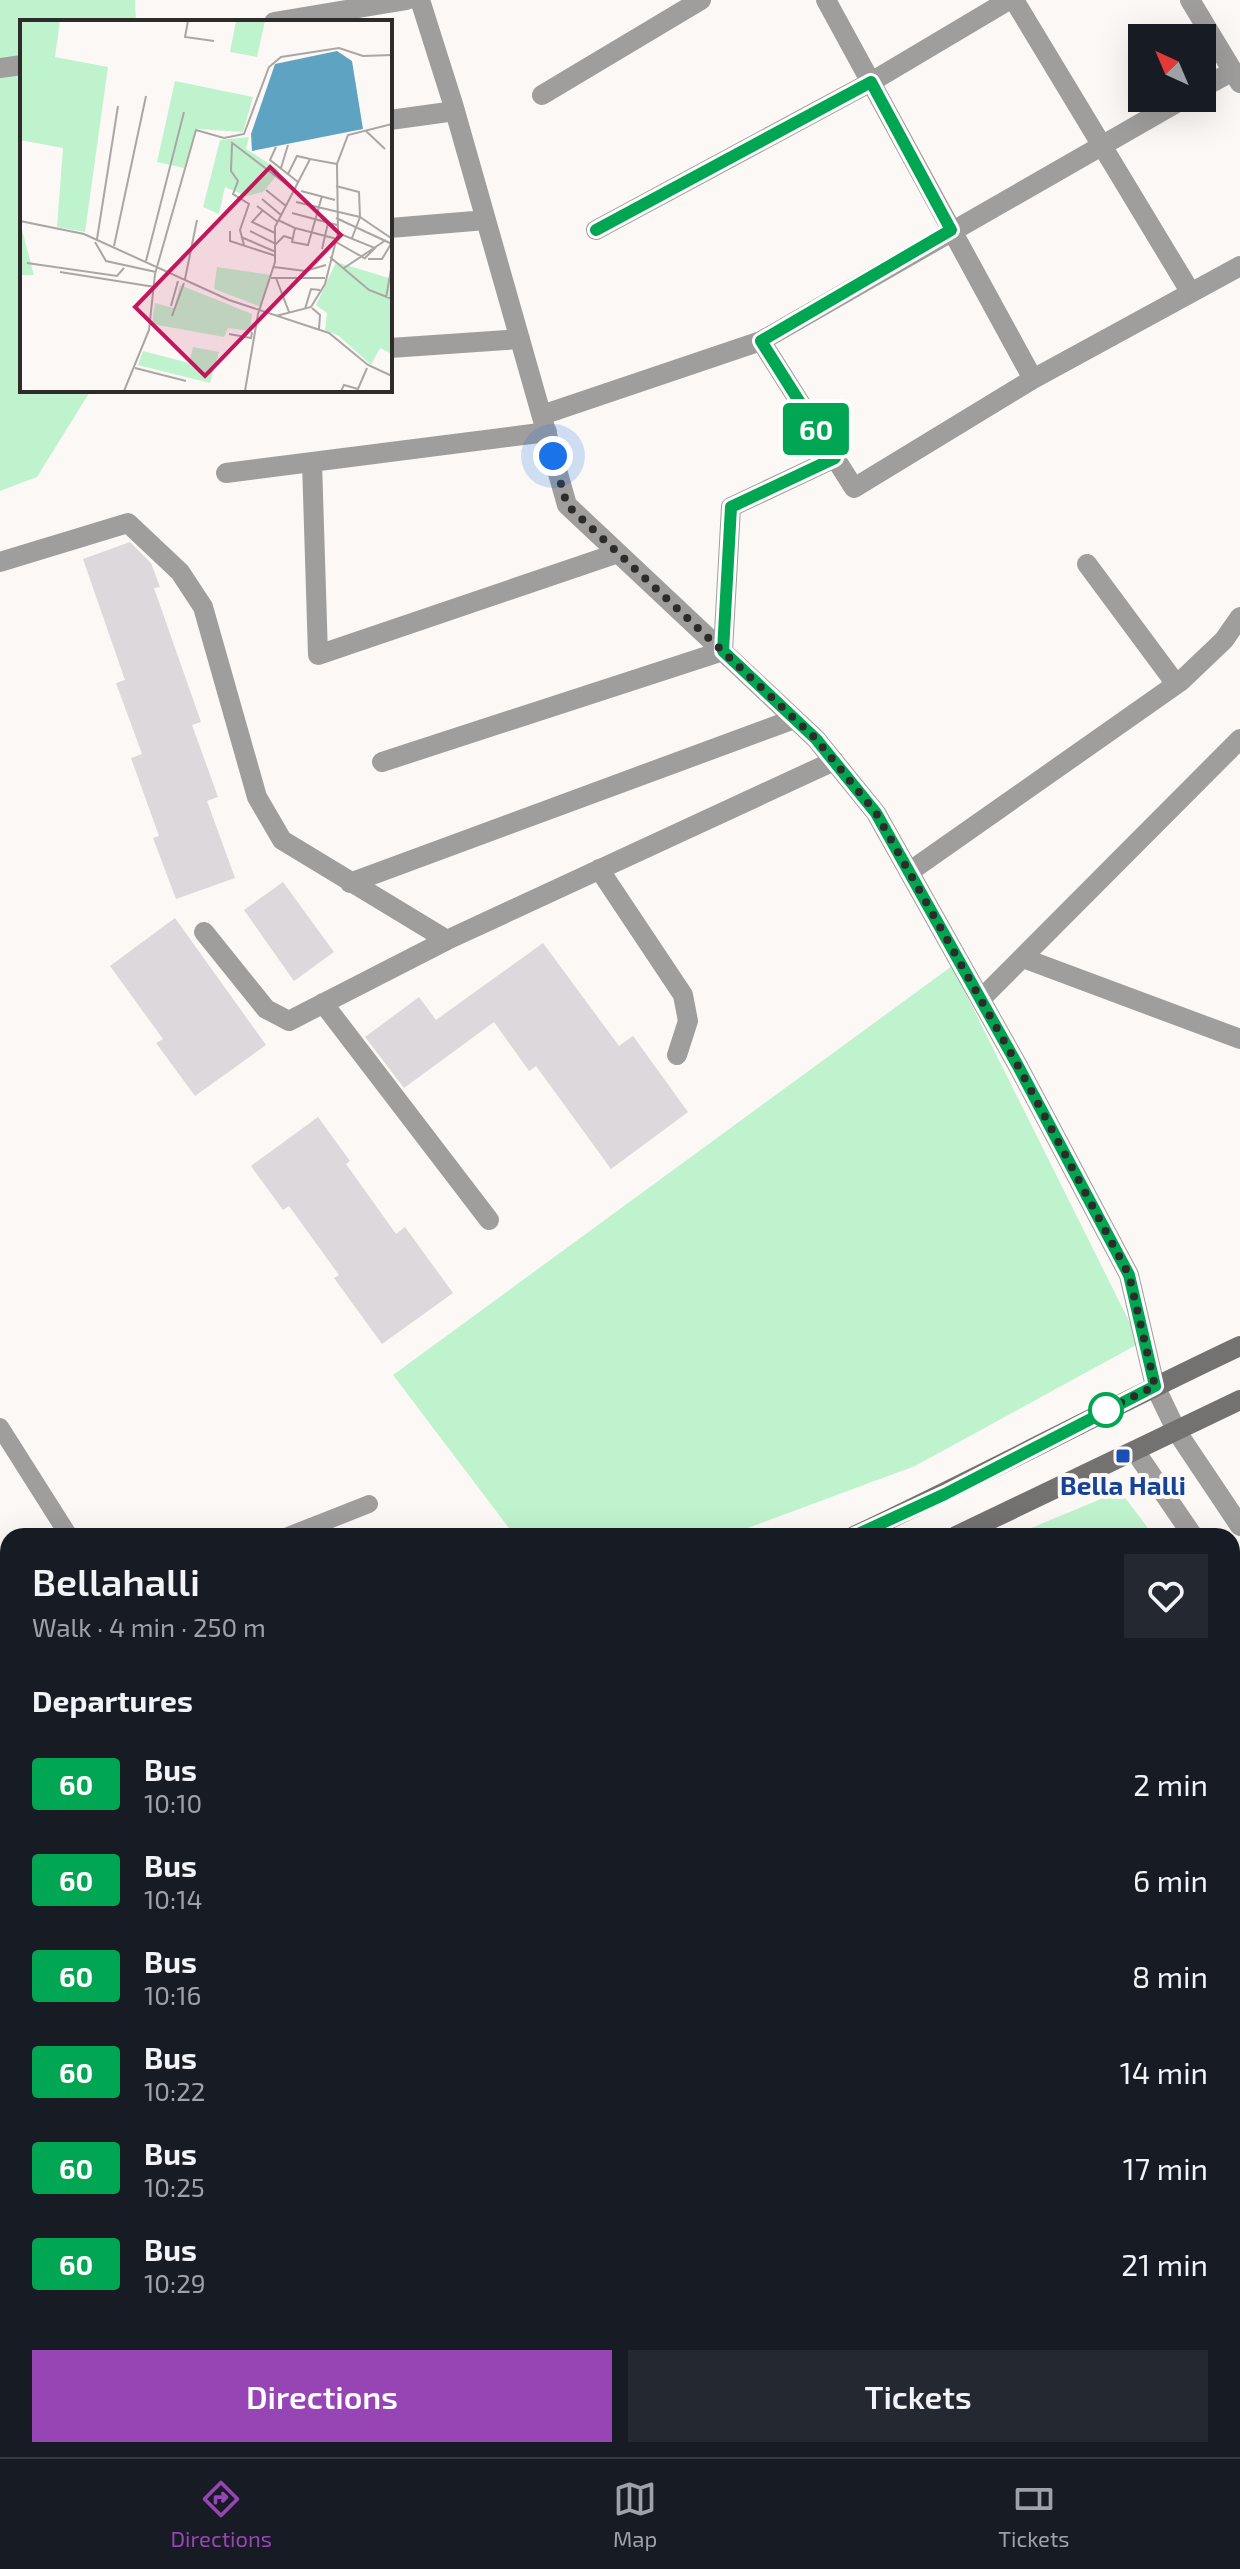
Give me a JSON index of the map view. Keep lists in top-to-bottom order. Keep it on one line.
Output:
{"places":{"transit":["Bella Halli"]},"lines":["bus line 60"],"north":"top left","page":{"on_map":"60","heading":[["Bellahalli","Walk · 4 min · 250 m"],"Departures"],"list":[{"mark":"60","name":"Bus","note":"10:10","value":"2 min"},{"mark":"60","name":"Bus","note":"10:14","value":"6 min"},{"mark":"60","name":"Bus","note":"10:16","value":"8 min"},{"mark":"60","name":"Bus","note":"10:22","value":"14 min"},{"mark":"60","name":"Bus","note":"10:25","value":"17 min"},{"mark":"60","name":"Bus","note":"10:29","value":"21 min"}],"buttons":["Directions","Tickets"],"tabs":["Directions","Map","Tickets"]}}
